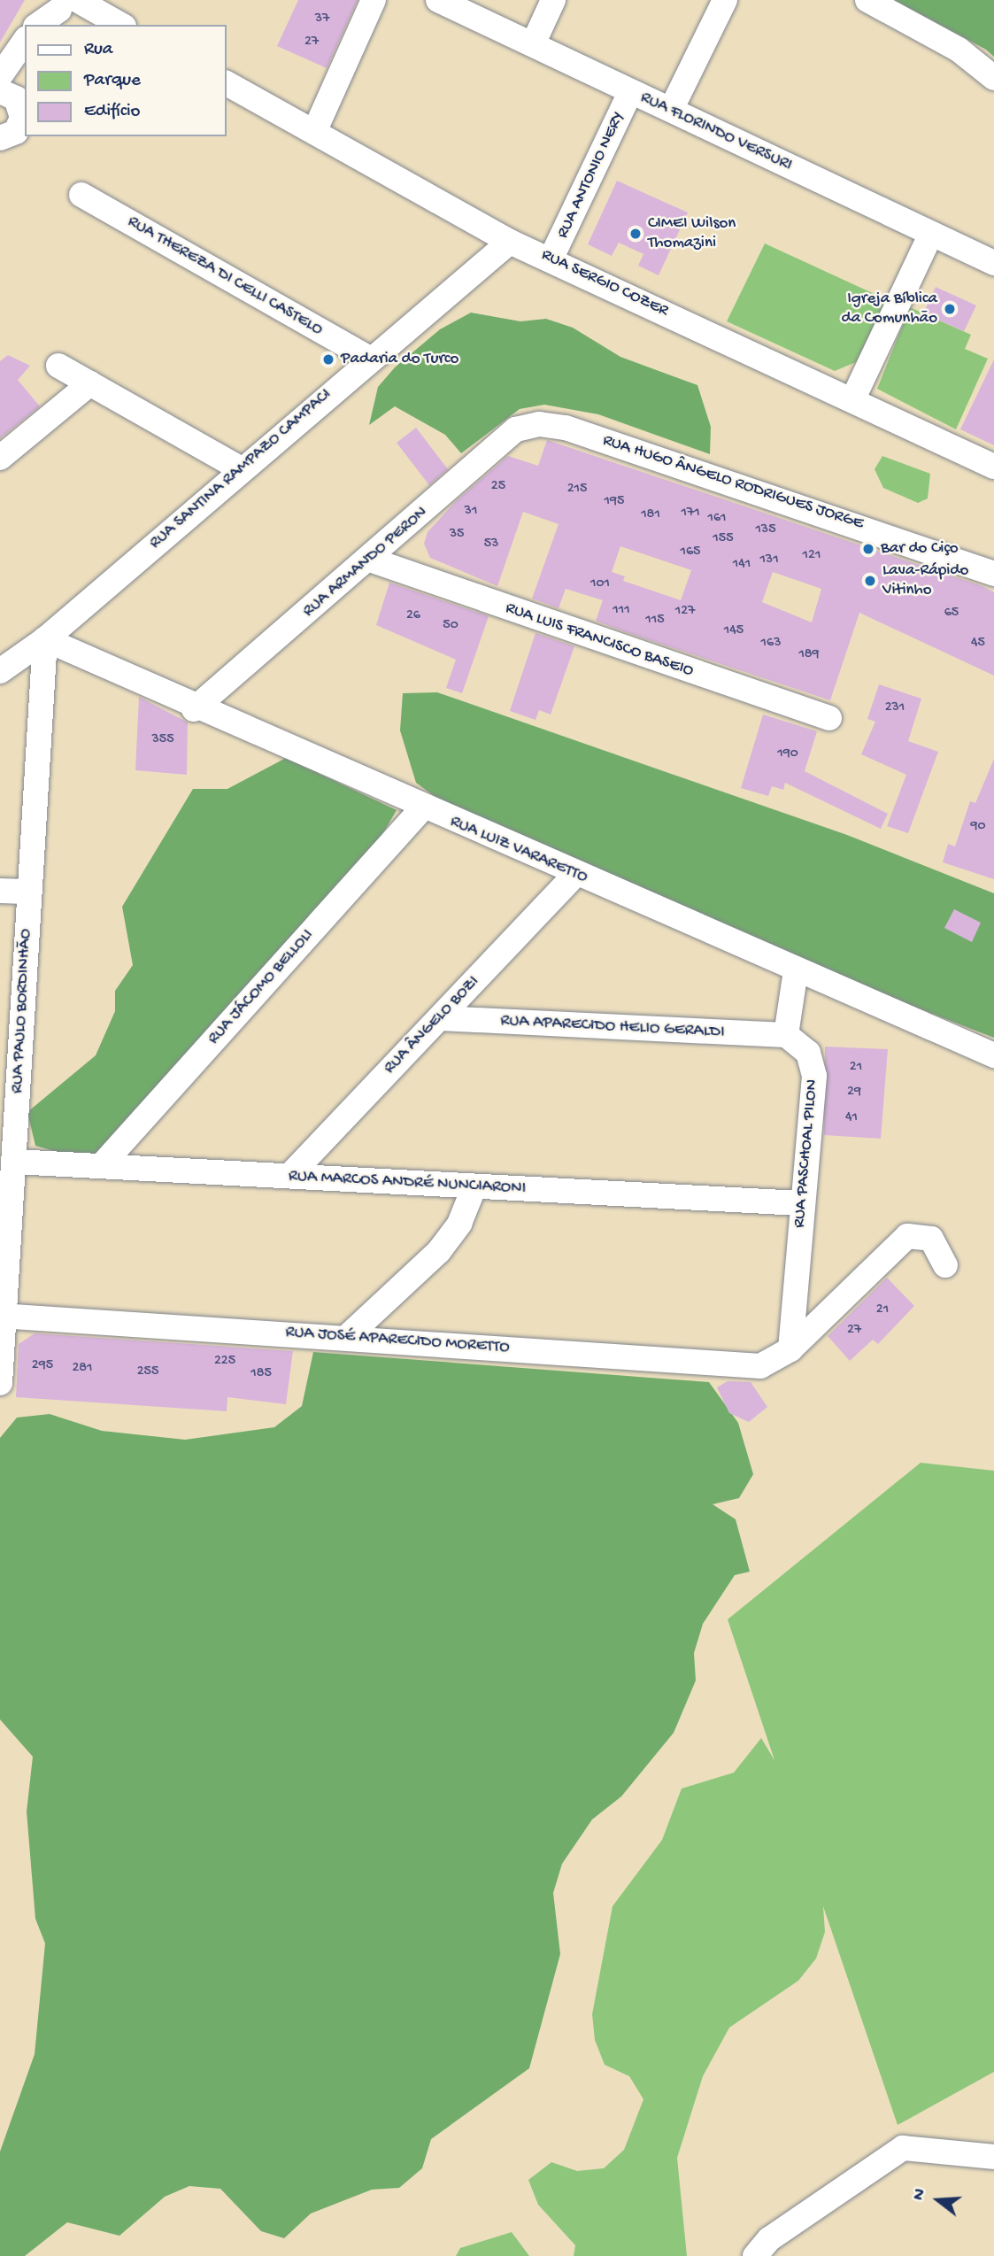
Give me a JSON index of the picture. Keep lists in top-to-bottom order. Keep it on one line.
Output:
{"streets":{"street":["RUA FLORINDO VERSURI","RUA ANTONIO NERY","RUA THEREZA DI CELLI CASTELO","RUA SERGIO COZER","RUA SANTINA RAMPAZO CAMPACI","RUA HUGO ÂNGELO RODRIGUES JORGE","RUA ARMANDO PERON","RUA LUIS FRANCISCO BASEIO","RUA LUIZ VARARETTO","RUA JÁCOMO BELLOLI","RUA PAULO BORDINHÃO","RUA ÂNGELO BOZI","RUA APARECIDO HELIO GERALDI","RUA PASCHOAL PILON","RUA MARCOS ANDRÉ NUNCIARONI","RUA JOSÉ APARECIDO MORETTO"]},"crossings":[["RUA FLORINDO VERSURI","RUA ANTONIO NERY"],["RUA ANTONIO NERY","RUA SERGIO COZER"],["RUA THEREZA DI CELLI CASTELO","RUA SANTINA RAMPAZO CAMPACI"],["RUA SERGIO COZER","RUA SANTINA RAMPAZO CAMPACI"],["RUA SANTINA RAMPAZO CAMPACI","RUA LUIZ VARARETTO"],["RUA SANTINA RAMPAZO CAMPACI","RUA PAULO BORDINHÃO"],["RUA HUGO ÂNGELO RODRIGUES JORGE","RUA ARMANDO PERON"],["RUA ARMANDO PERON","RUA LUIS FRANCISCO BASEIO"],["RUA ARMANDO PERON","RUA LUIZ VARARETTO"],["RUA LUIZ VARARETTO","RUA JÁCOMO BELLOLI"],["RUA LUIZ VARARETTO","RUA PAULO BORDINHÃO"],["RUA LUIZ VARARETTO","RUA ÂNGELO BOZI"],["RUA JÁCOMO BELLOLI","RUA MARCOS ANDRÉ NUNCIARONI"],["RUA PAULO BORDINHÃO","RUA MARCOS ANDRÉ NUNCIARONI"],["RUA PAULO BORDINHÃO","RUA JOSÉ APARECIDO MORETTO"],["RUA ÂNGELO BOZI","RUA APARECIDO HELIO GERALDI"],["RUA ÂNGELO BOZI","RUA MARCOS ANDRÉ NUNCIARONI"],["RUA APARECIDO HELIO GERALDI","RUA PASCHOAL PILON"],["RUA PASCHOAL PILON","RUA MARCOS ANDRÉ NUNCIARONI"],["RUA PASCHOAL PILON","RUA JOSÉ APARECIDO MORETTO"]],"places":["CIMEI Wilson Thomazini","Igreja Bíblica da Comunhão","Padaria do Turco","Bar do Ciço","Lava-Rápido Vitinho"],"house_numbers":["37","27","25","215","195","31","171","181","161","135","35","155","53","165","121","131","141","101","111","127","65","26","115","50","145","163","45","189","231","355","190","90","21","29","41","21","27","225","295","281","255","185"],"legend":["Rua","Parque","Edifício"],"north":"left"}
